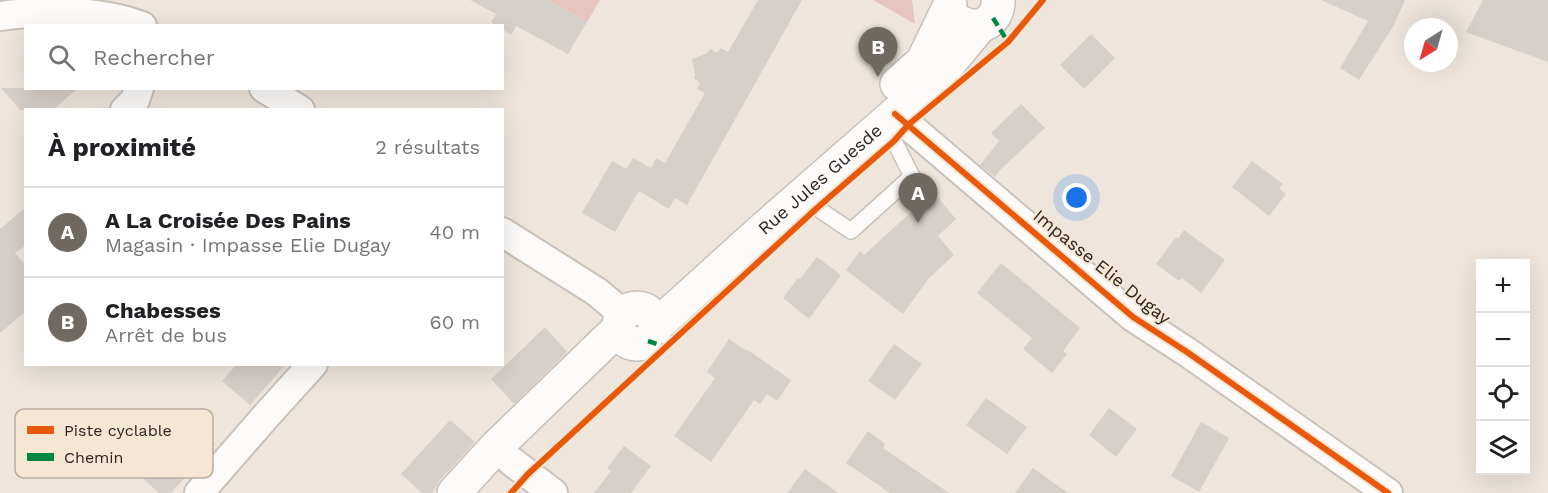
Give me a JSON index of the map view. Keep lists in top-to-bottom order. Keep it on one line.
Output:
{"streets":{"main road":["Rue Jules Guesde"],"street":["Impasse Elie Dugay"]},"crossings":[["Rue Jules Guesde","Impasse Elie Dugay"]],"legend":["Piste cyclable","Chemin"],"north":"bottom left","page":{"search":"Rechercher","pins":["B","A"],"heading":["À proximité","2 résultats"],"list":[{"mark":"A","name":"A La Croisée Des Pains","note":"Magasin · Impasse Elie Dugay","value":"40 m"},{"mark":"B","name":"Chabesses","note":"Arrêt de bus","value":"60 m"}],"map_buttons":["+","−"]}}
